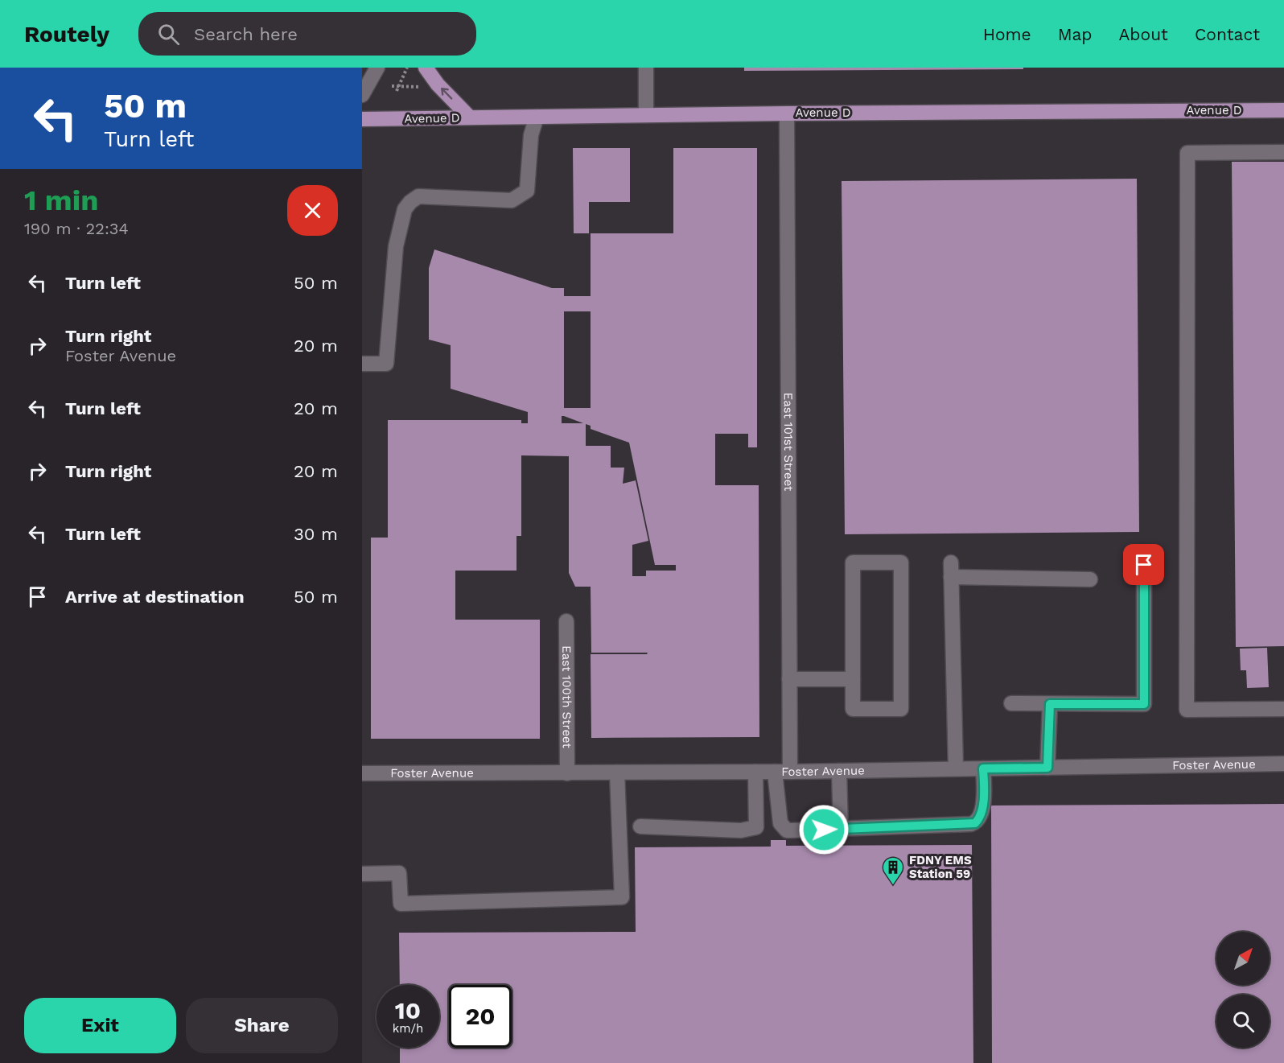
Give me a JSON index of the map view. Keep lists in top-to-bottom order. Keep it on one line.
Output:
{"streets":{"main road":["Avenue D"],"street":["East 101st Street","East 100th Street","Foster Avenue"]},"crossings":[["Avenue D","East 101st Street"],["East 101st Street","Foster Avenue"],["East 100th Street","Foster Avenue"]],"places":{"building":["FDNY EMS Station 59"]},"north":"top right","page":{"header":"Routely","search":"Search here","nav":["Home","Map","About","Contact"],"turn":["50 m","Turn left"],"heading":["1 min","190 m · 22:34"],"list":[{"name":"Turn left","value":"50 m"},{"name":"Turn right","note":"Foster Avenue","value":"20 m"},{"name":"Turn left","value":"20 m"},{"name":"Turn right","value":"20 m"},{"name":"Turn left","value":"30 m"},{"name":"Arrive at destination","value":"50 m"}],"speed":"10 km/h","limit":"20","buttons":["Exit","Share"]}}
